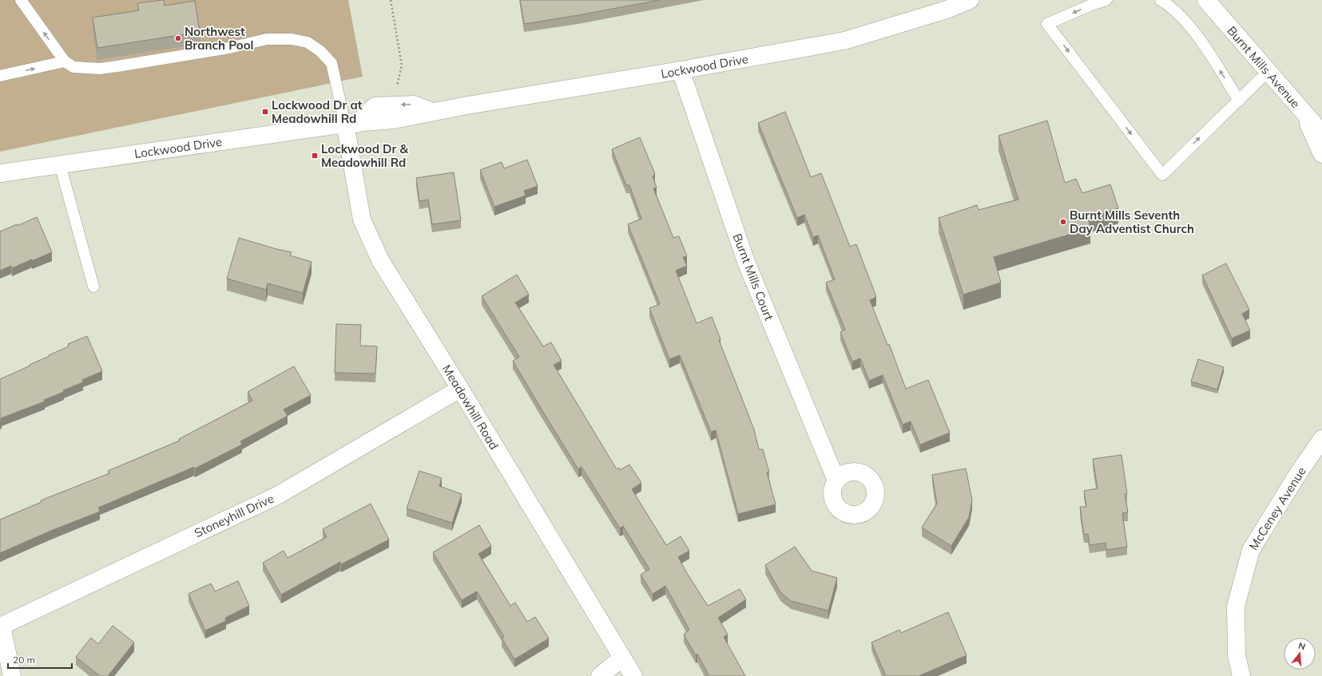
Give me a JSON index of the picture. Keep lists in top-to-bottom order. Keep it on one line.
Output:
{"streets":{"street":["Lockwood Drive","Burnt Mills Avenue","Burnt Mills Court","Meadowhill Road","McCeney Avenue","Stoneyhill Drive"]},"crossings":[["Lockwood Drive","Burnt Mills Court"],["Lockwood Drive","Meadowhill Road"],["Meadowhill Road","Stoneyhill Drive"]],"places":{"other":["Northwest Branch Pool","Burnt Mills Seventh Day Adventist Church"],"transit":["Lockwood Dr at Meadowhill Rd","Lockwood Dr & Meadowhill Rd"]},"scale_bar":"20 m","north":"top"}
